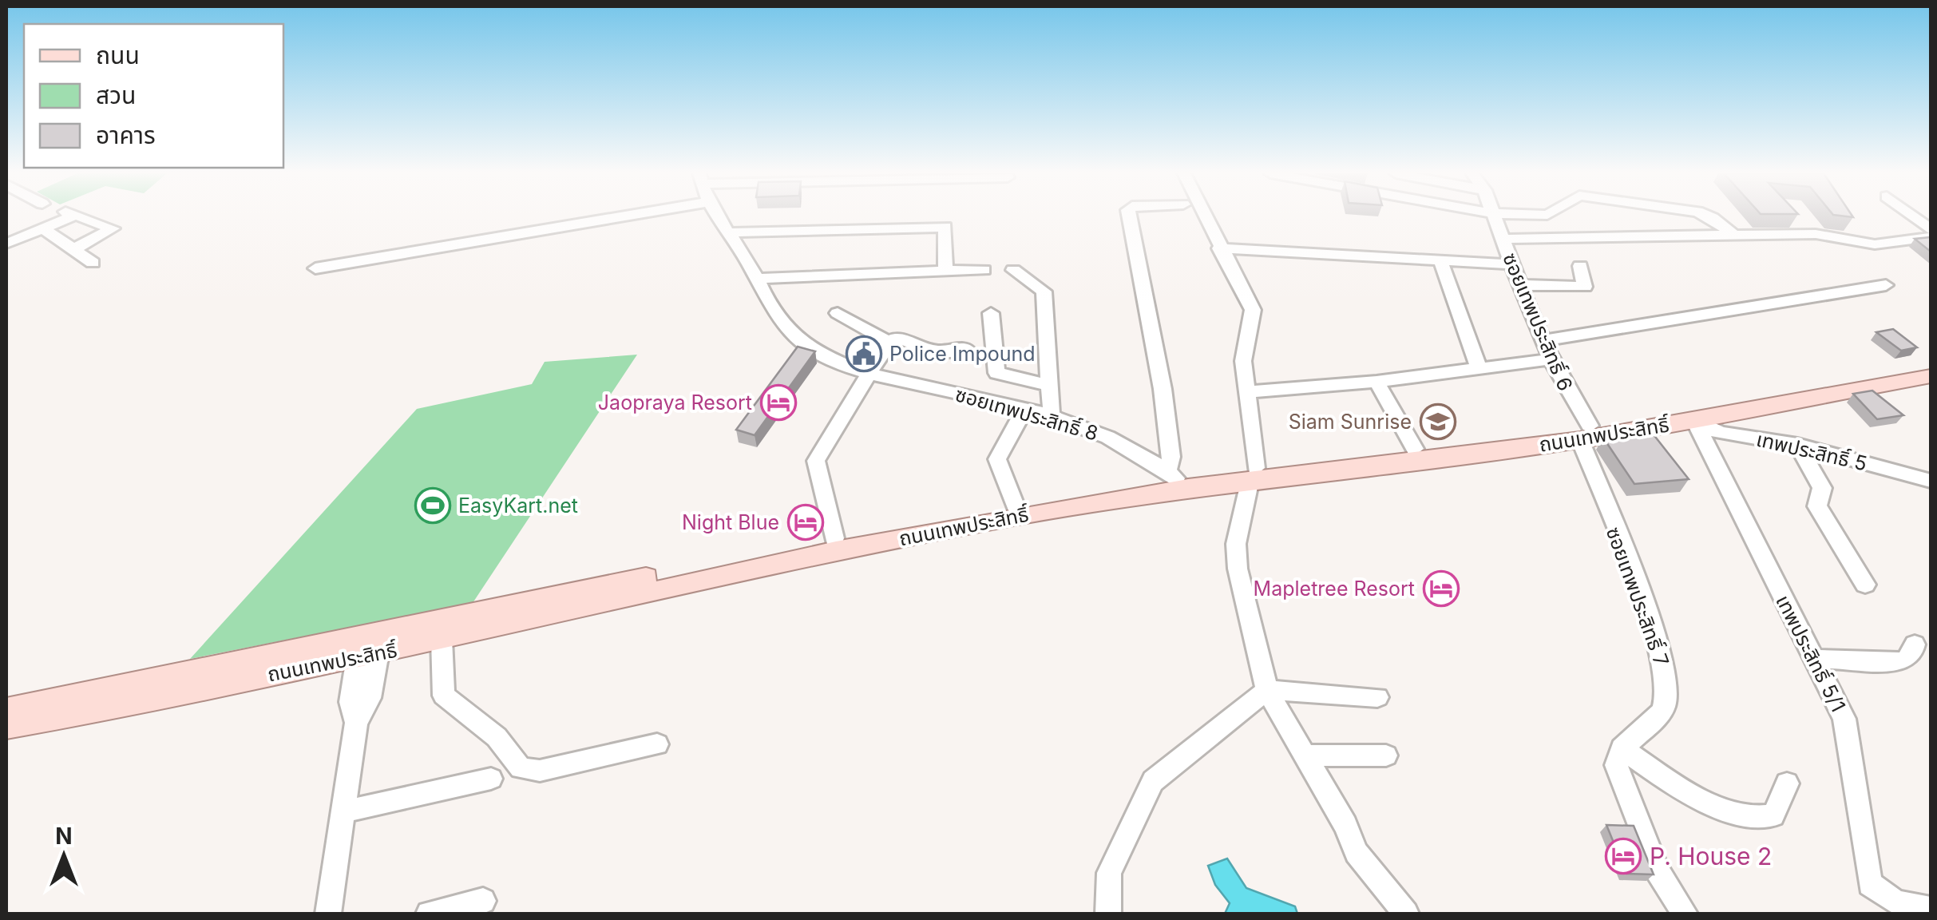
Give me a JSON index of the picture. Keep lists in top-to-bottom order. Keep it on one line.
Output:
{"streets":{"main road":["ถนนเทพประสิทธิ์"],"street":["ซอยเทพประสิทธิ์ 6","ซอยเทพประสิทธิ์ 8","เทพประสิทธิ์ 5","ซอยเทพประสิทธิ์ 7","เทพประสิทธิ์ 5/1"]},"crossings":[["ซอยเทพประสิทธิ์ 6","ถนนเทพประสิทธิ์"],["ซอยเทพประสิทธิ์ 6","ซอยเทพประสิทธิ์ 7"],["ซอยเทพประสิทธิ์ 8","ถนนเทพประสิทธิ์"],["ถนนเทพประสิทธิ์","เทพประสิทธิ์ 5"],["ถนนเทพประสิทธิ์","ซอยเทพประสิทธิ์ 7"],["ถนนเทพประสิทธิ์","เทพประสิทธิ์ 5/1"],["เทพประสิทธิ์ 5","เทพประสิทธิ์ 5/1"]],"places":{"public building":["Police Impound"],"hotel":["Jaopraya Resort","Night Blue","Mapletree Resort","P. House 2"],"school or university":["Siam Sunrise"],"sports":["EasyKart.net"]},"legend":["ถนน","สวน","อาคาร"],"north":"top"}
